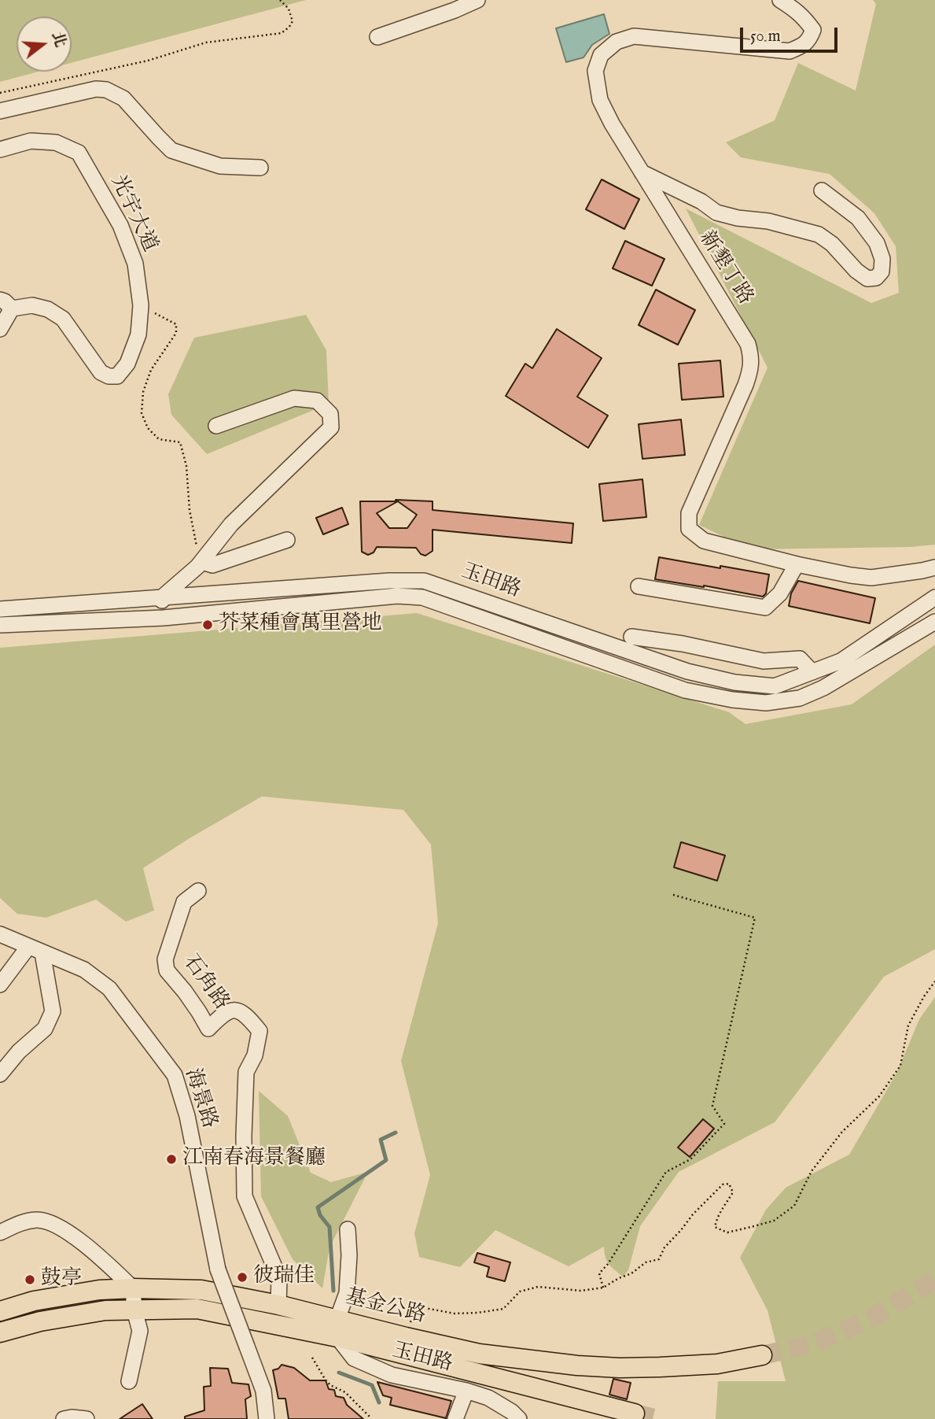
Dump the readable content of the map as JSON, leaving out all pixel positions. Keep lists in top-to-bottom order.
{
  "streets": {
    "main road": ["基金公路"],
    "street": [
      "光宇大道",
      "新墾丁路",
      "玉田路",
      "石角路",
      "海景路"
    ]
  },
  "crossings": [
    ["玉田路", "基金公路"],
    ["石角路", "基金公路"]
  ],
  "places": [
    "芥菜種會萬里營地",
    "江南春海景餐廳",
    "彼瑞佳",
    "鼓亭"
  ],
  "scale_bar": "50 m",
  "north": "right"
}
